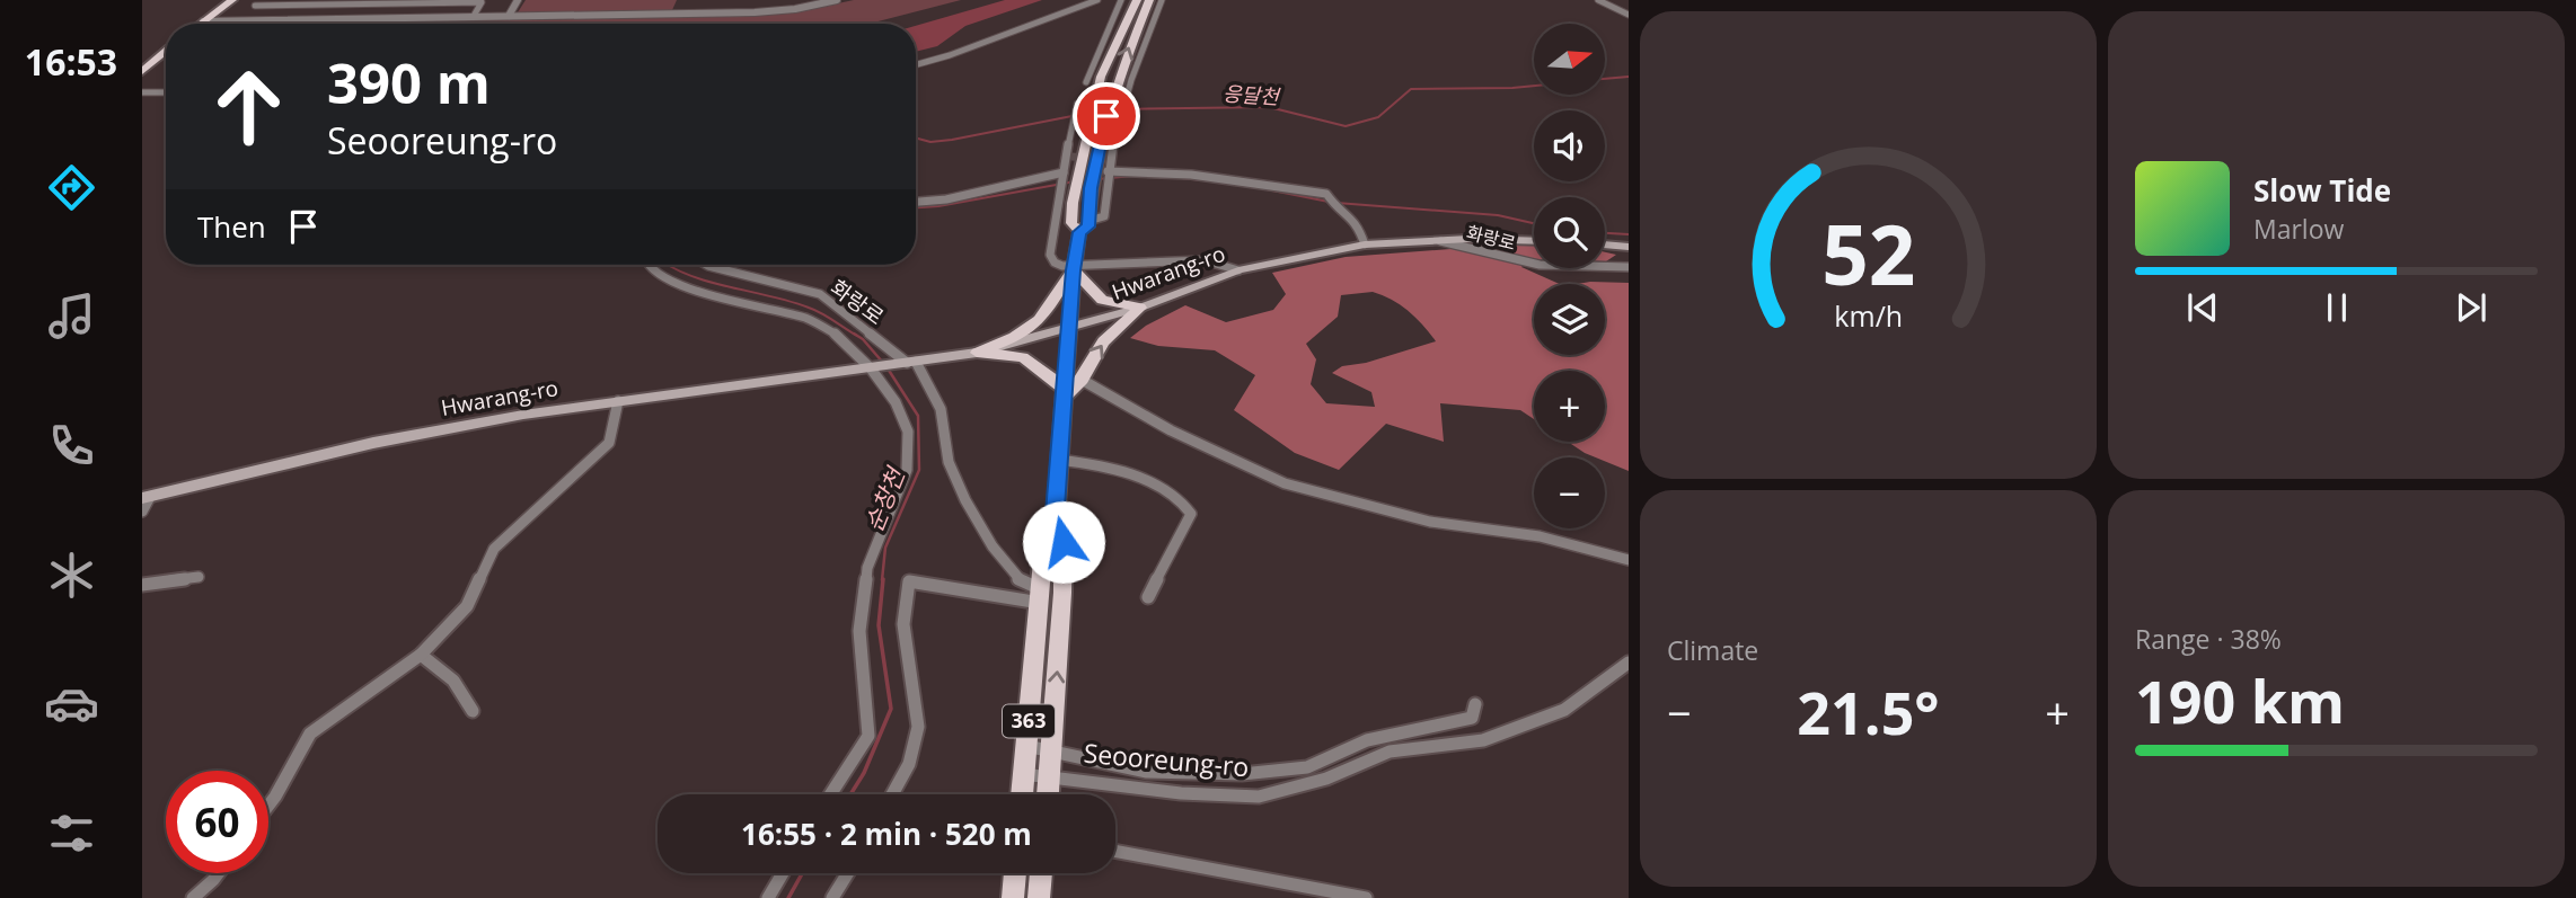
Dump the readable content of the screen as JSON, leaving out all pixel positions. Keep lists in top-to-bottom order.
{
  "streets": {
    "main road": ["Hwarang-ro", "363"],
    "street": ["화랑로", "Seooreung-ro"]
  },
  "crossings": [
    ["화랑로", "Hwarang-ro"],
    ["Hwarang-ro", "363"],
    ["363", "Seooreung-ro"]
  ],
  "water": ["응달천", "순창천"],
  "north": "right",
  "page": {
    "tabs": "16:53",
    "map_buttons": ["+", "−"],
    "turn": ["390 m", "Seooreung-ro"],
    "song": ["Slow Tide", "Marlow"],
    "then": "Then",
    "tile": [
      "Climate",
      ["Range · 38%", "190 km"]
    ],
    "heat": ["−", "21.5°", "+"],
    "limit": "60",
    "trip": "16:55 · 2 min · 520 m",
    "gauge": ["52", "km/h"]
  }
}
